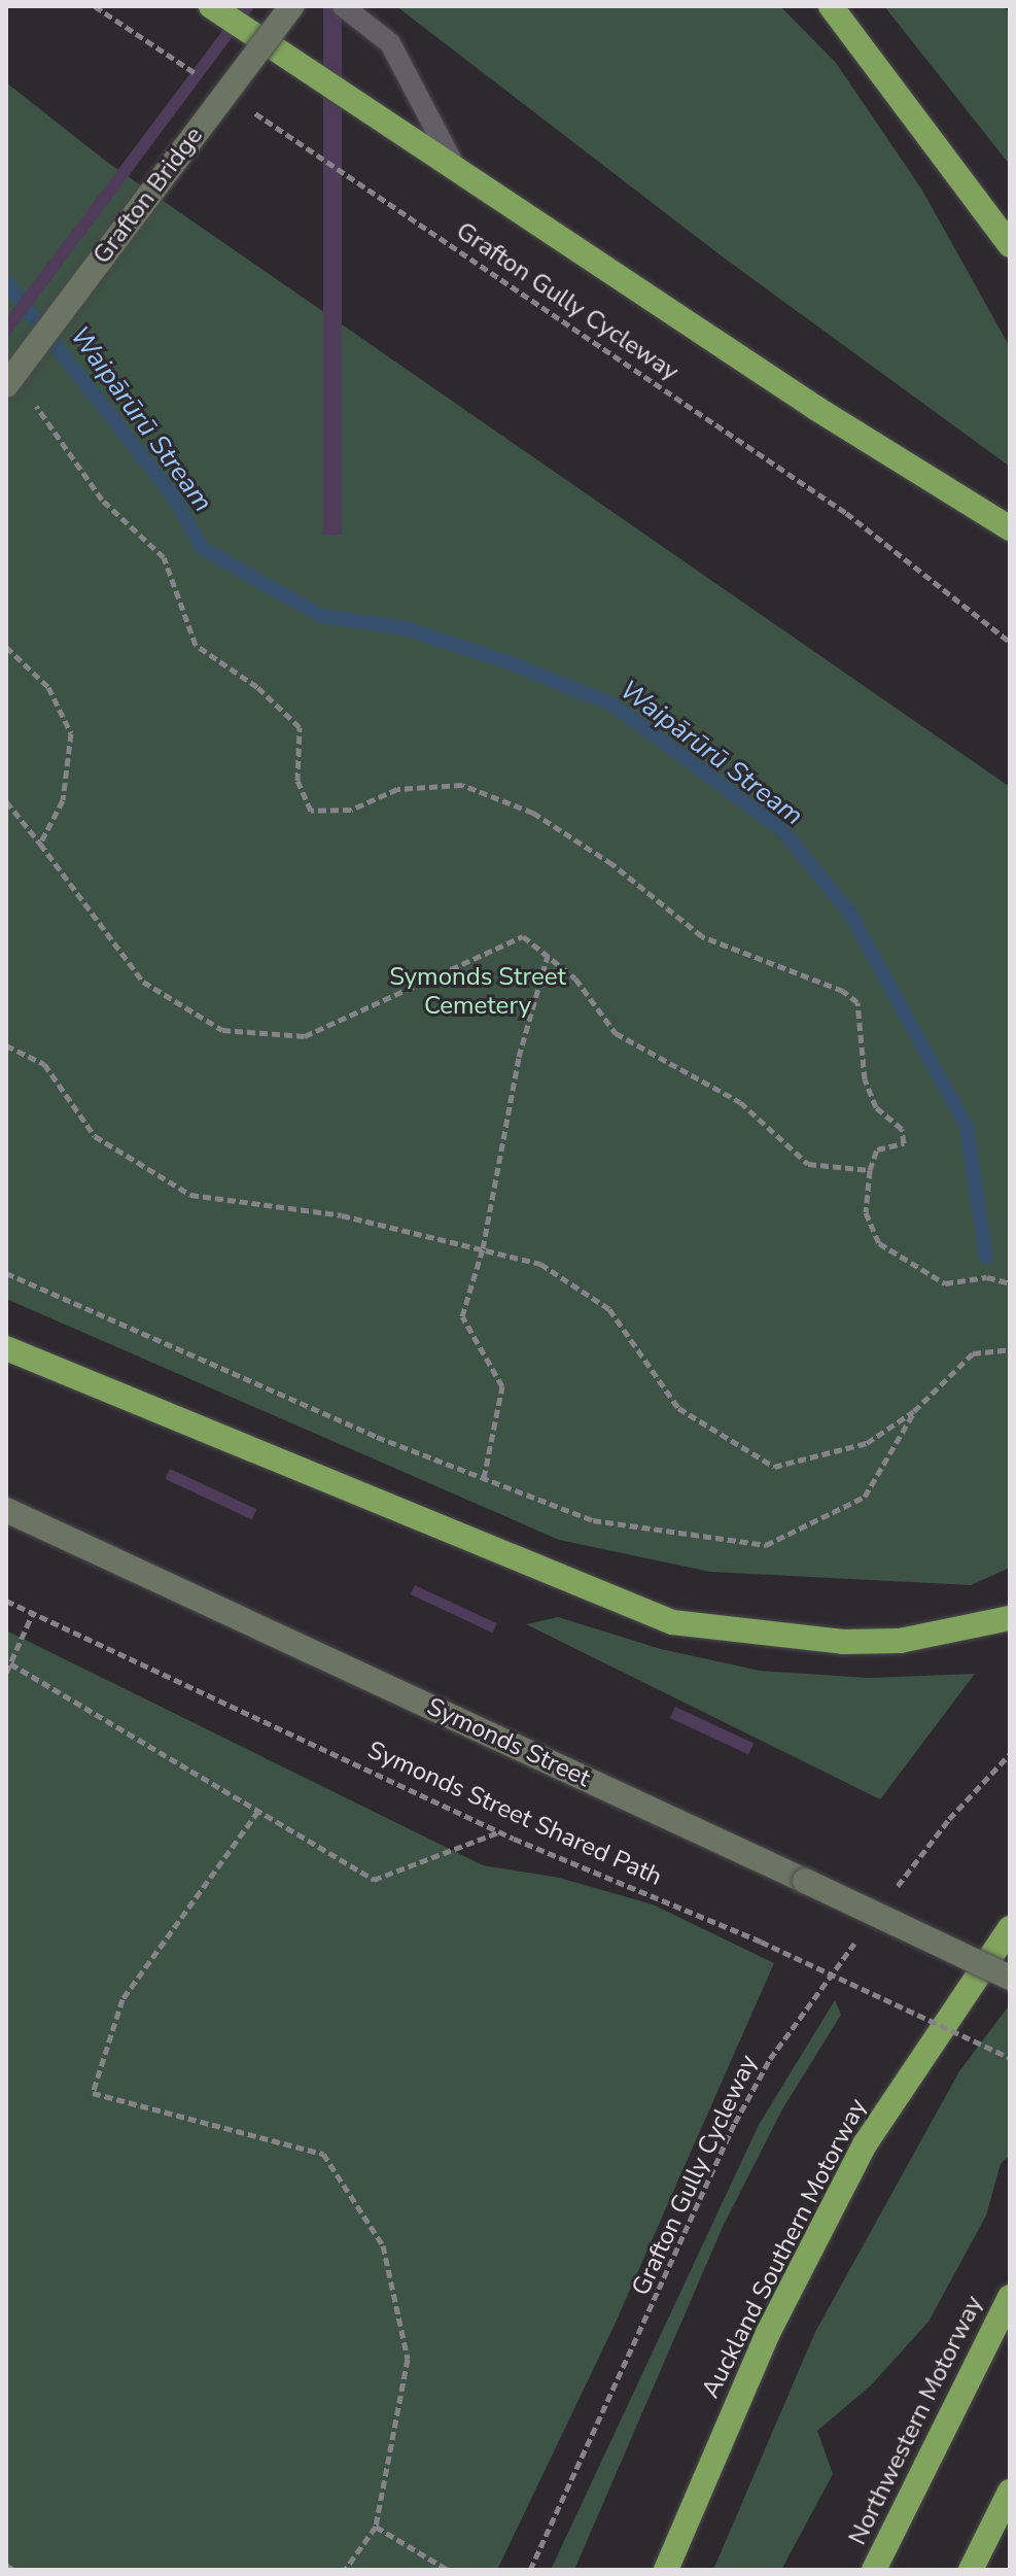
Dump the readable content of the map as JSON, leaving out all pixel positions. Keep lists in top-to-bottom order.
{
  "streets": {
    "highway": ["Auckland Southern Motorway", "Northwestern Motorway"],
    "main road": ["Grafton Bridge", "Symonds Street"],
    "path": ["Grafton Gully Cycleway", "Symonds Street Shared Path"]
  },
  "water": ["Waipārūrū Stream"],
  "parks": ["Symonds Street Cemetery"]
}
